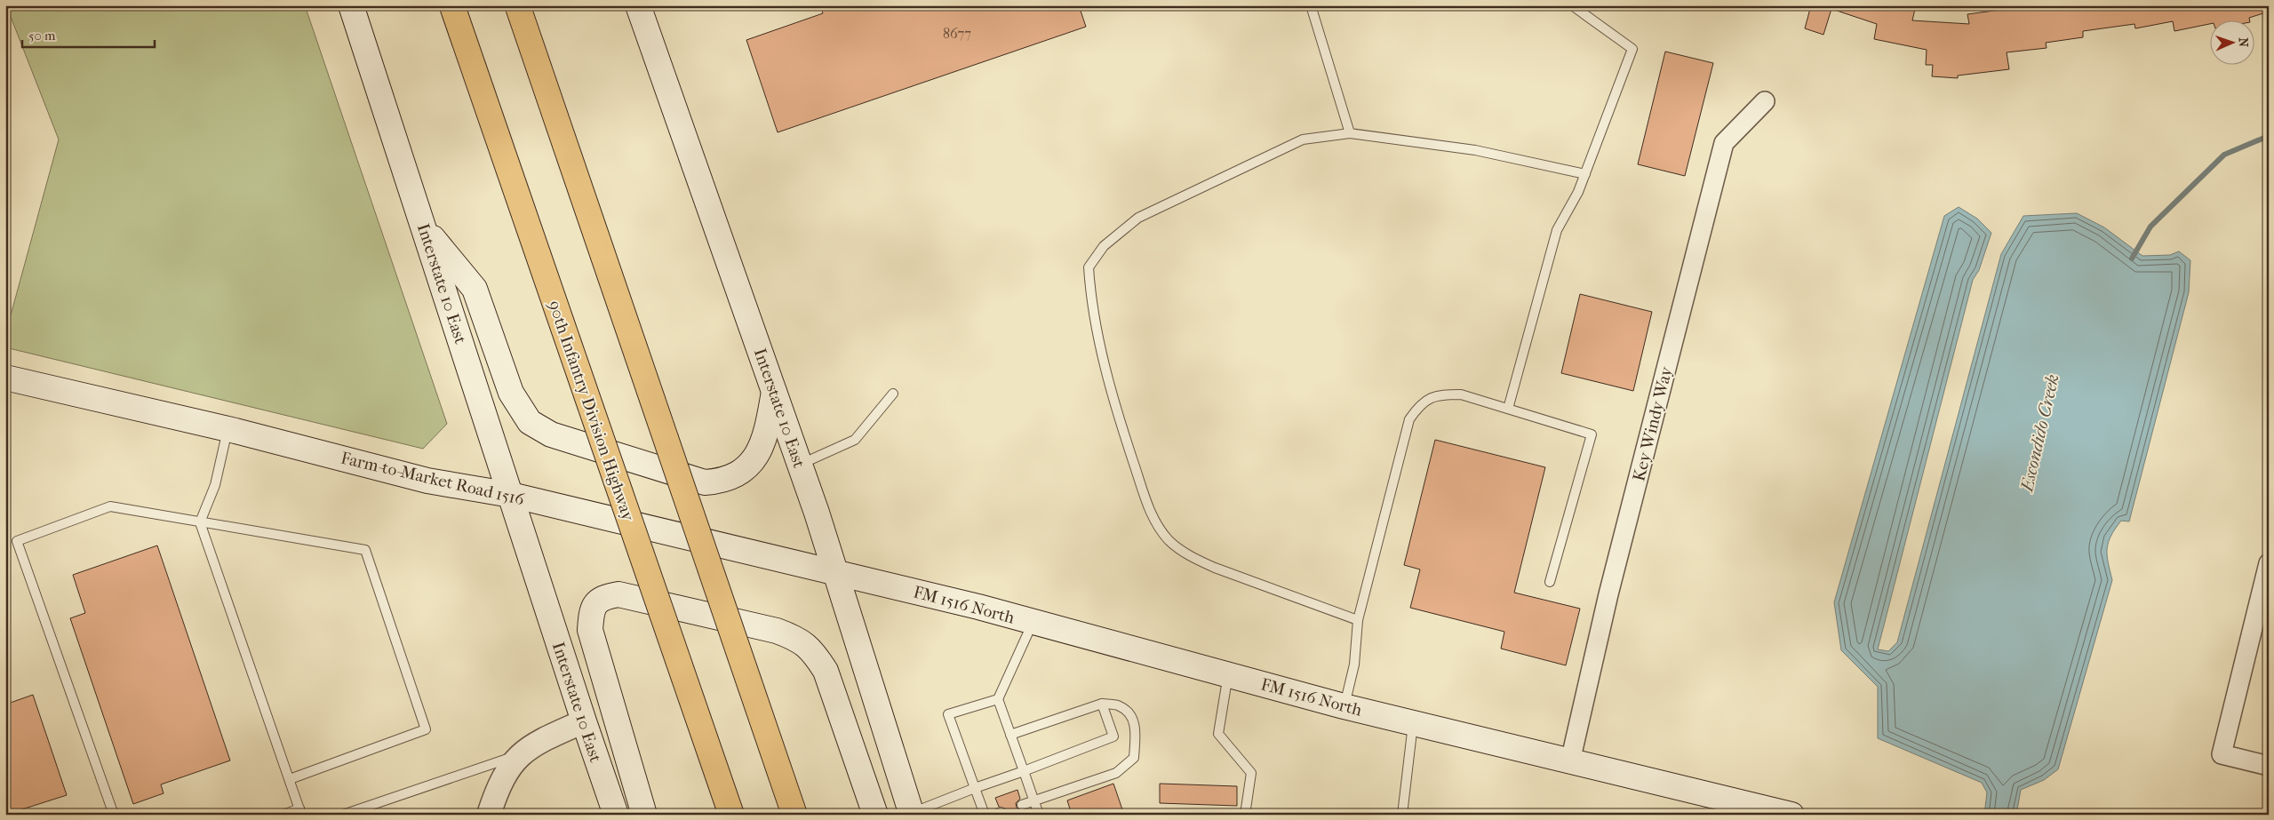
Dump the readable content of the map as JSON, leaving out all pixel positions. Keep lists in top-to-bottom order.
{
  "streets": {
    "highway": ["90th Infantry Division Highway"],
    "main road": ["Interstate 10 East", "Farm-to-Market Road 1516", "FM 1516 North"],
    "street": ["Key Windy Way"]
  },
  "crossings": [
    ["Interstate 10 East", "Farm-to-Market Road 1516"],
    ["Interstate 10 East", "FM 1516 North"],
    ["Key Windy Way", "FM 1516 North"],
    ["Farm-to-Market Road 1516", "FM 1516 North"]
  ],
  "water": ["Escondido Creek"],
  "house_numbers": ["8677"],
  "scale_bar": "50 m",
  "north": "right"
}
